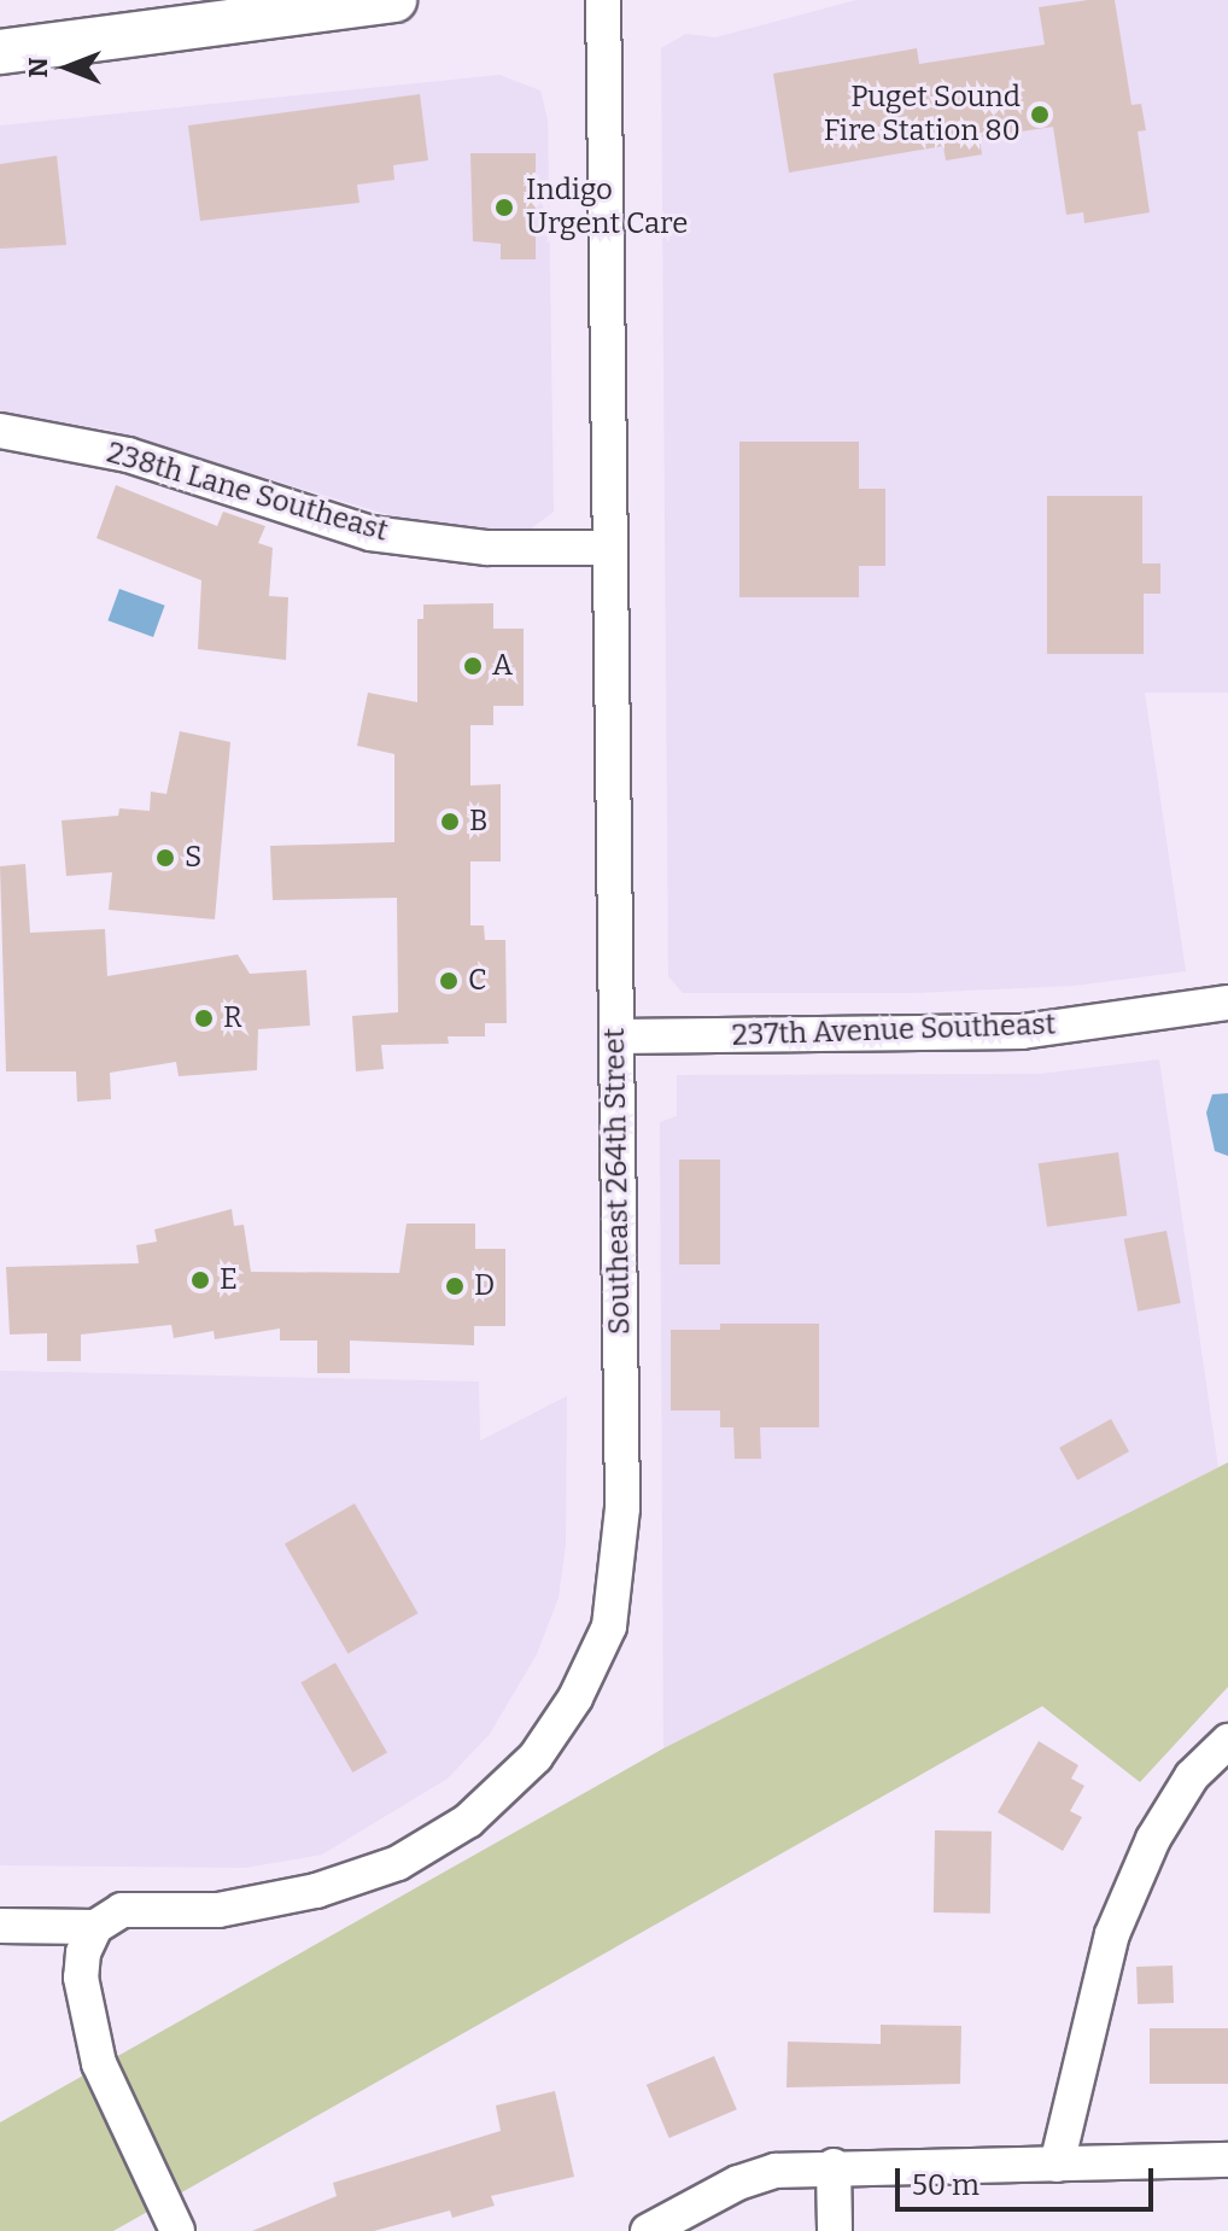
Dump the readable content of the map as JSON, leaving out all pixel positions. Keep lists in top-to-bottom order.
{
  "streets": {
    "street": ["238th Lane Southeast", "237th Avenue Southeast", "Southeast 264th Street"]
  },
  "crossings": [
    ["238th Lane Southeast", "Southeast 264th Street"],
    ["237th Avenue Southeast", "Southeast 264th Street"]
  ],
  "places": [
    "Puget Sound Fire Station 80",
    "Indigo Urgent Care",
    "A",
    "B",
    "S",
    "C",
    "R",
    "E",
    "D"
  ],
  "scale_bar": "50 m",
  "north": "left"
}
